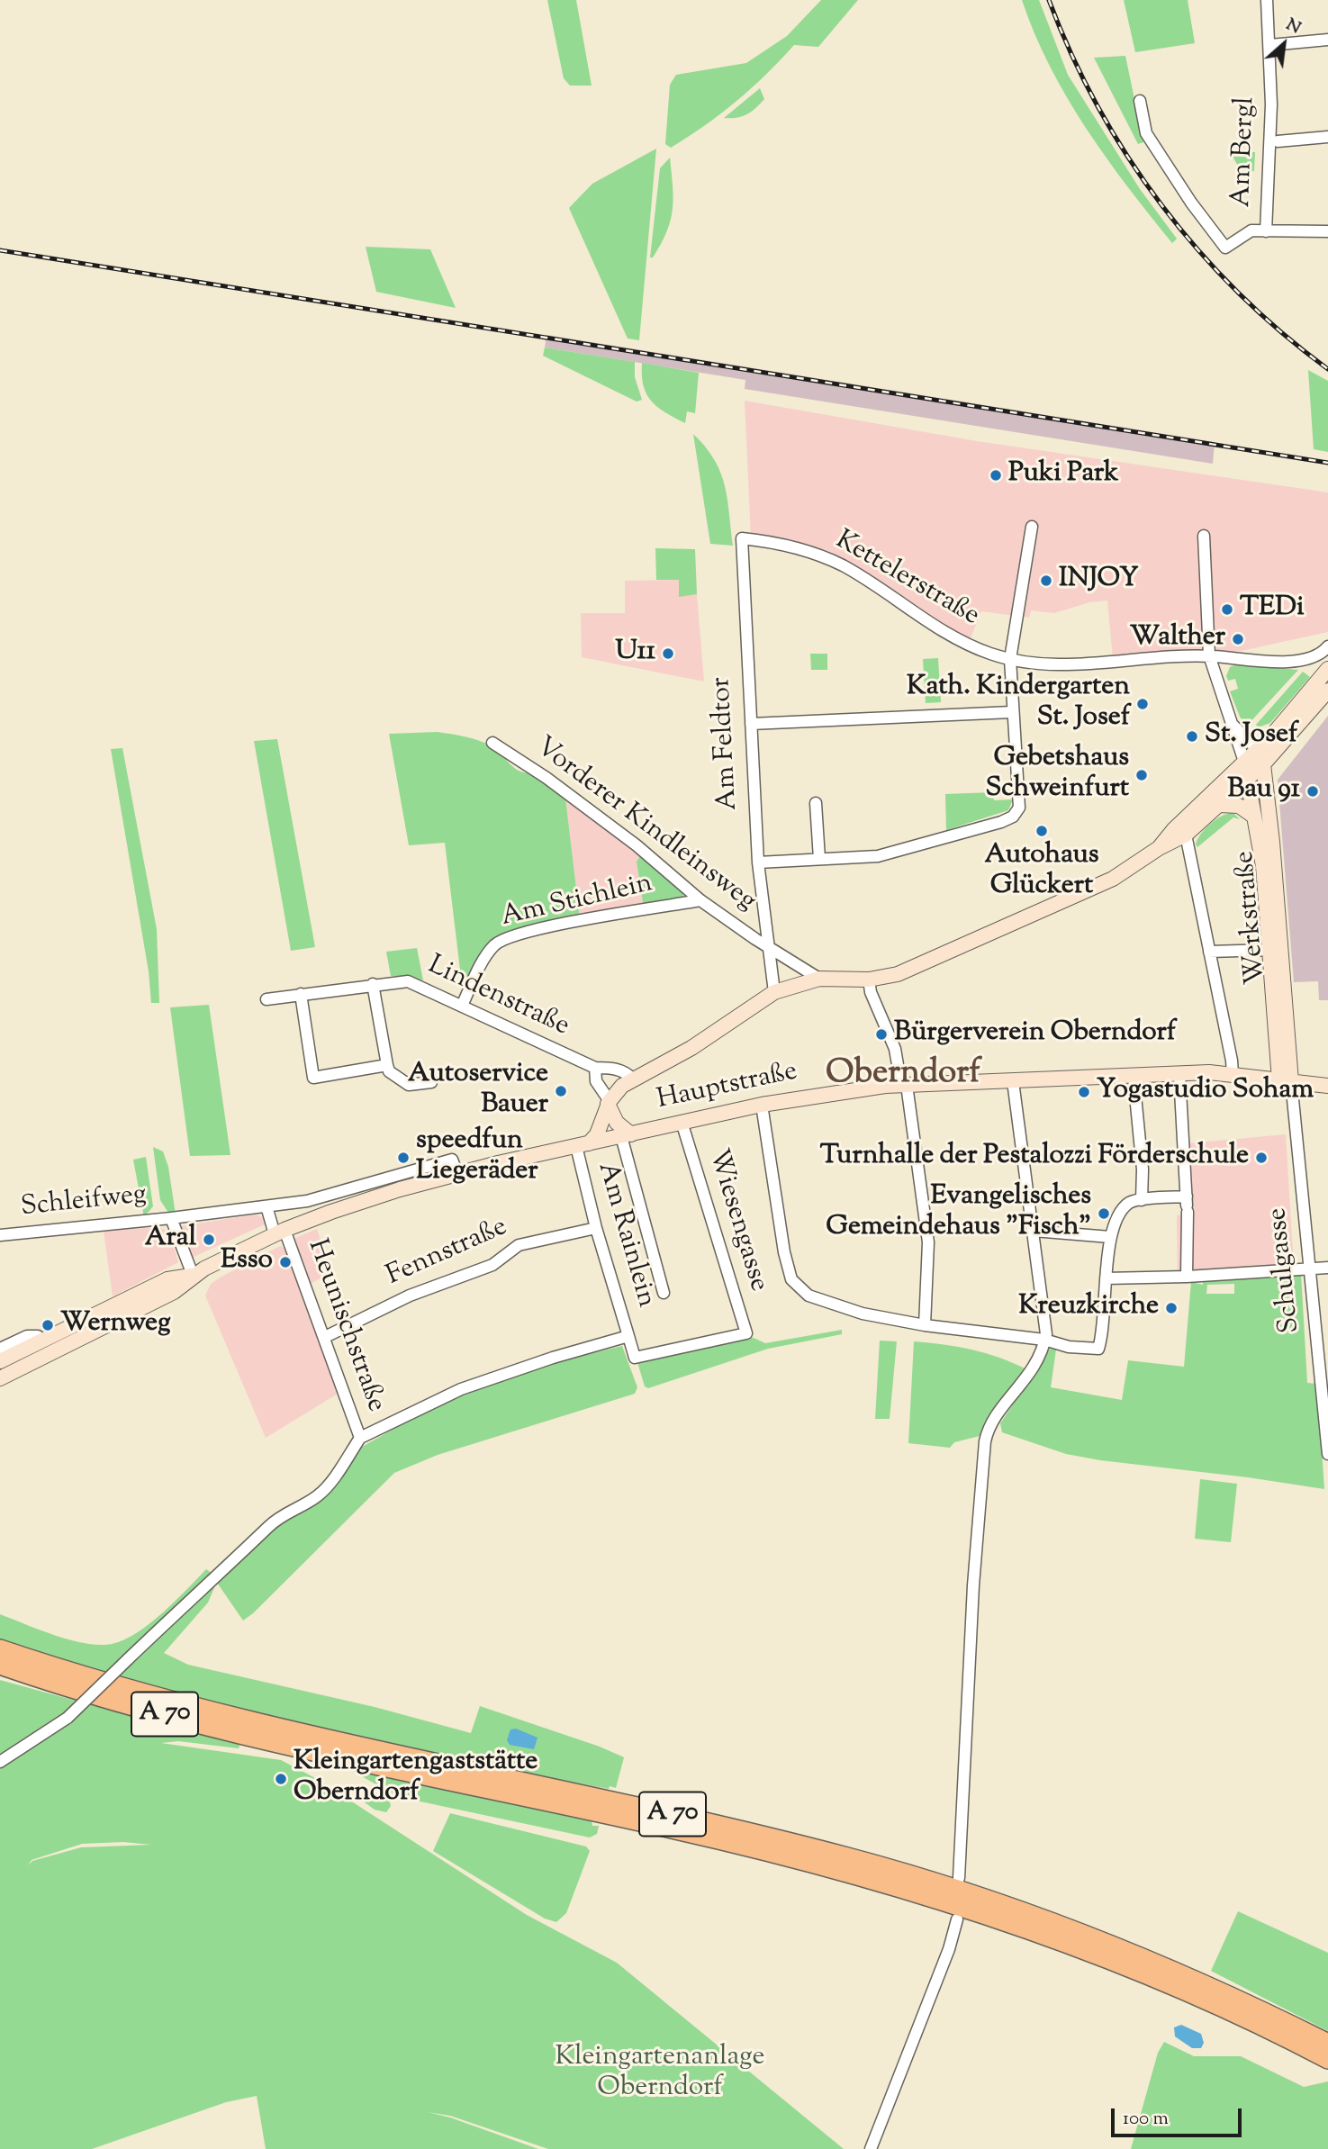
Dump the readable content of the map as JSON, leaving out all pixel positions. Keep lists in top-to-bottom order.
{
  "streets": {
    "highway": ["A 70"],
    "main road": ["Werkstraße", "Hauptstraße"],
    "street": [
      "Am Bergl",
      "Kettelerstraße",
      "Am Feldtor",
      "Vorderer Kindleinsweg",
      "Am Stichlein",
      "Lindenstraße",
      "Schleifweg",
      "Wiesengasse",
      "Am Rainlein",
      "Fennstraße",
      "Schulgasse",
      "Heunischstraße"
    ]
  },
  "crossings": [
    ["Kettelerstraße", "Am Feldtor"],
    ["Am Feldtor", "Vorderer Kindleinsweg"],
    ["Vorderer Kindleinsweg", "Am Stichlein"],
    ["Am Stichlein", "Lindenstraße"],
    ["Werkstraße", "Hauptstraße"],
    ["Werkstraße", "Schulgasse"],
    ["Hauptstraße", "Schleifweg"],
    ["Hauptstraße", "Wiesengasse"],
    ["Hauptstraße", "Am Rainlein"],
    ["Hauptstraße", "Schulgasse"],
    ["Hauptstraße", "Heunischstraße"],
    ["Wiesengasse", "Am Rainlein"],
    ["Am Rainlein", "Fennstraße"],
    ["Fennstraße", "Heunischstraße"]
  ],
  "districts": ["Oberndorf"],
  "parks": ["Kleingartenanlage Oberndorf"],
  "places": [
    "Puki Park",
    "INJOY",
    "TEDi",
    "Walther",
    "U11",
    "Kath. Kindergarten St. Josef",
    "St. Josef",
    "Gebetshaus Schweinfurt",
    "Bau 91",
    "Autohaus Glückert",
    "Bürgerverein Oberndorf",
    "Autoservice Bauer",
    "Yogastudio Soham",
    "speedfun Liegeräder",
    "Turnhalle der Pestalozzi Förderschule",
    "Evangelisches Gemeindehaus \"Fisch\"",
    "Aral",
    "Esso",
    "Kreuzkirche",
    "Wernweg",
    "Kleingartengaststätte Oberndorf"
  ],
  "scale_bar": "100 m",
  "north": "top right"
}
